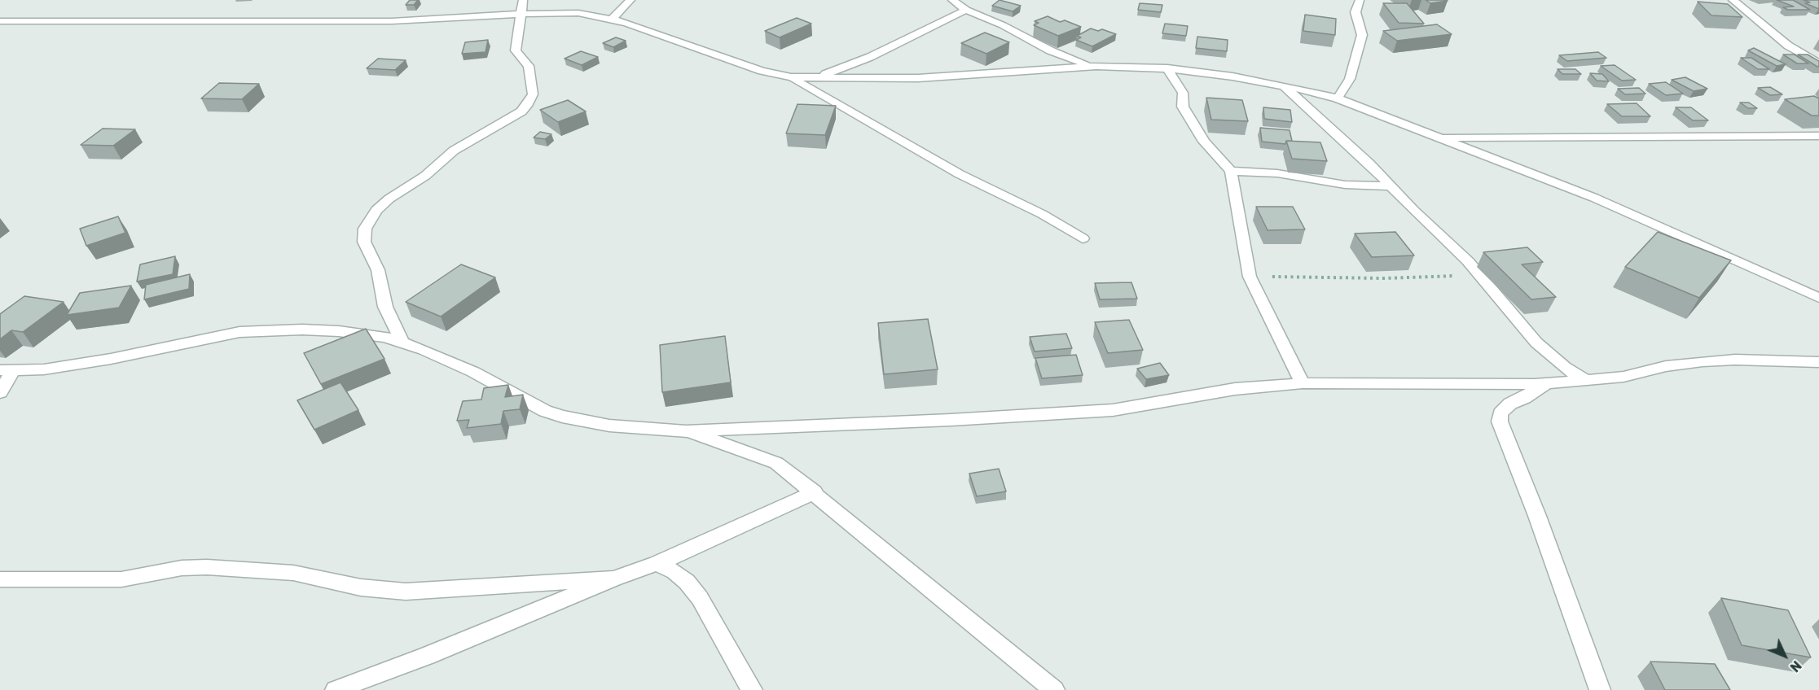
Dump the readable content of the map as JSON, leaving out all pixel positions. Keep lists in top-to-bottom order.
{
  "north": "bottom right"
}
